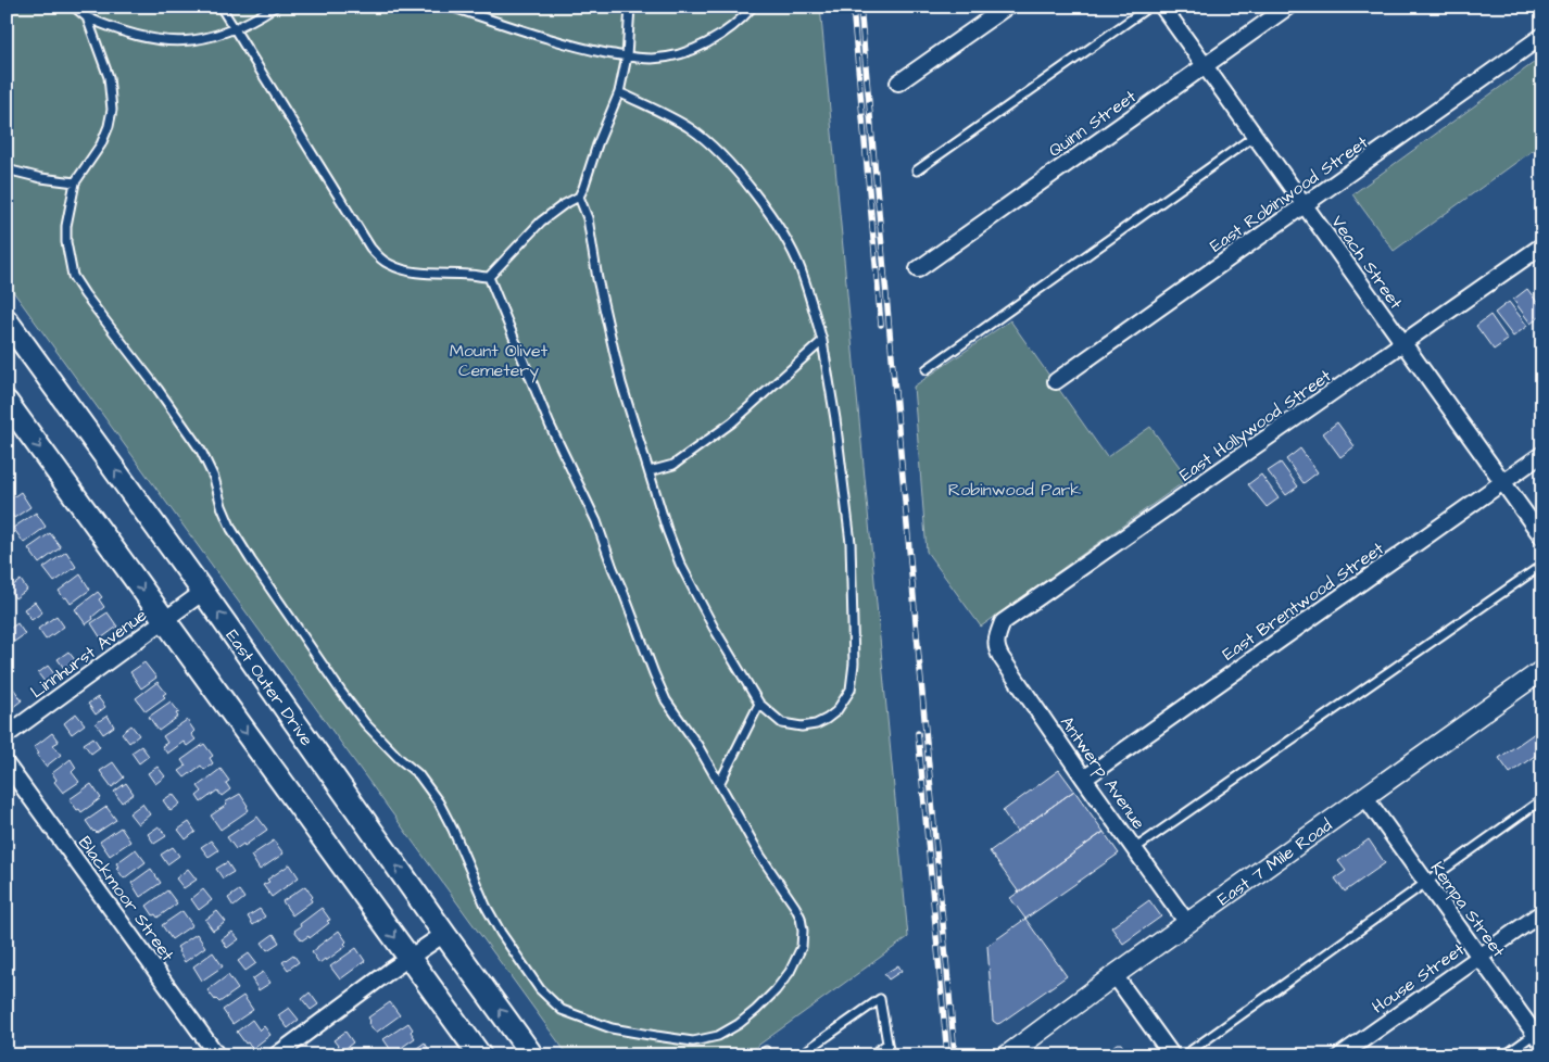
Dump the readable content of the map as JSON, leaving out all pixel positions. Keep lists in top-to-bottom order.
{
  "streets": {
    "main road": ["East Outer Drive"],
    "street": [
      "Quinn Street",
      "East Robinwood Street",
      "Veach Street",
      "East Hollywood Street",
      "East Brentwood Street",
      "Linnhurst Avenue",
      "Antwerp Avenue",
      "East 7 Mile Road",
      "Blackmoor Street",
      "Kempa Street",
      "House Street"
    ]
  },
  "crossings": [
    ["Quinn Street", "Veach Street"],
    ["East Robinwood Street", "Veach Street"],
    ["Veach Street", "East Hollywood Street"],
    ["Veach Street", "East Brentwood Street"],
    ["East Hollywood Street", "Antwerp Avenue"],
    ["East Brentwood Street", "Antwerp Avenue"],
    ["Linnhurst Avenue", "East Outer Drive"],
    ["Antwerp Avenue", "East 7 Mile Road"],
    ["East 7 Mile Road", "Kempa Street"],
    ["Kempa Street", "House Street"]
  ],
  "parks": ["Mount Olivet Cemetery", "Robinwood Park"]
}
